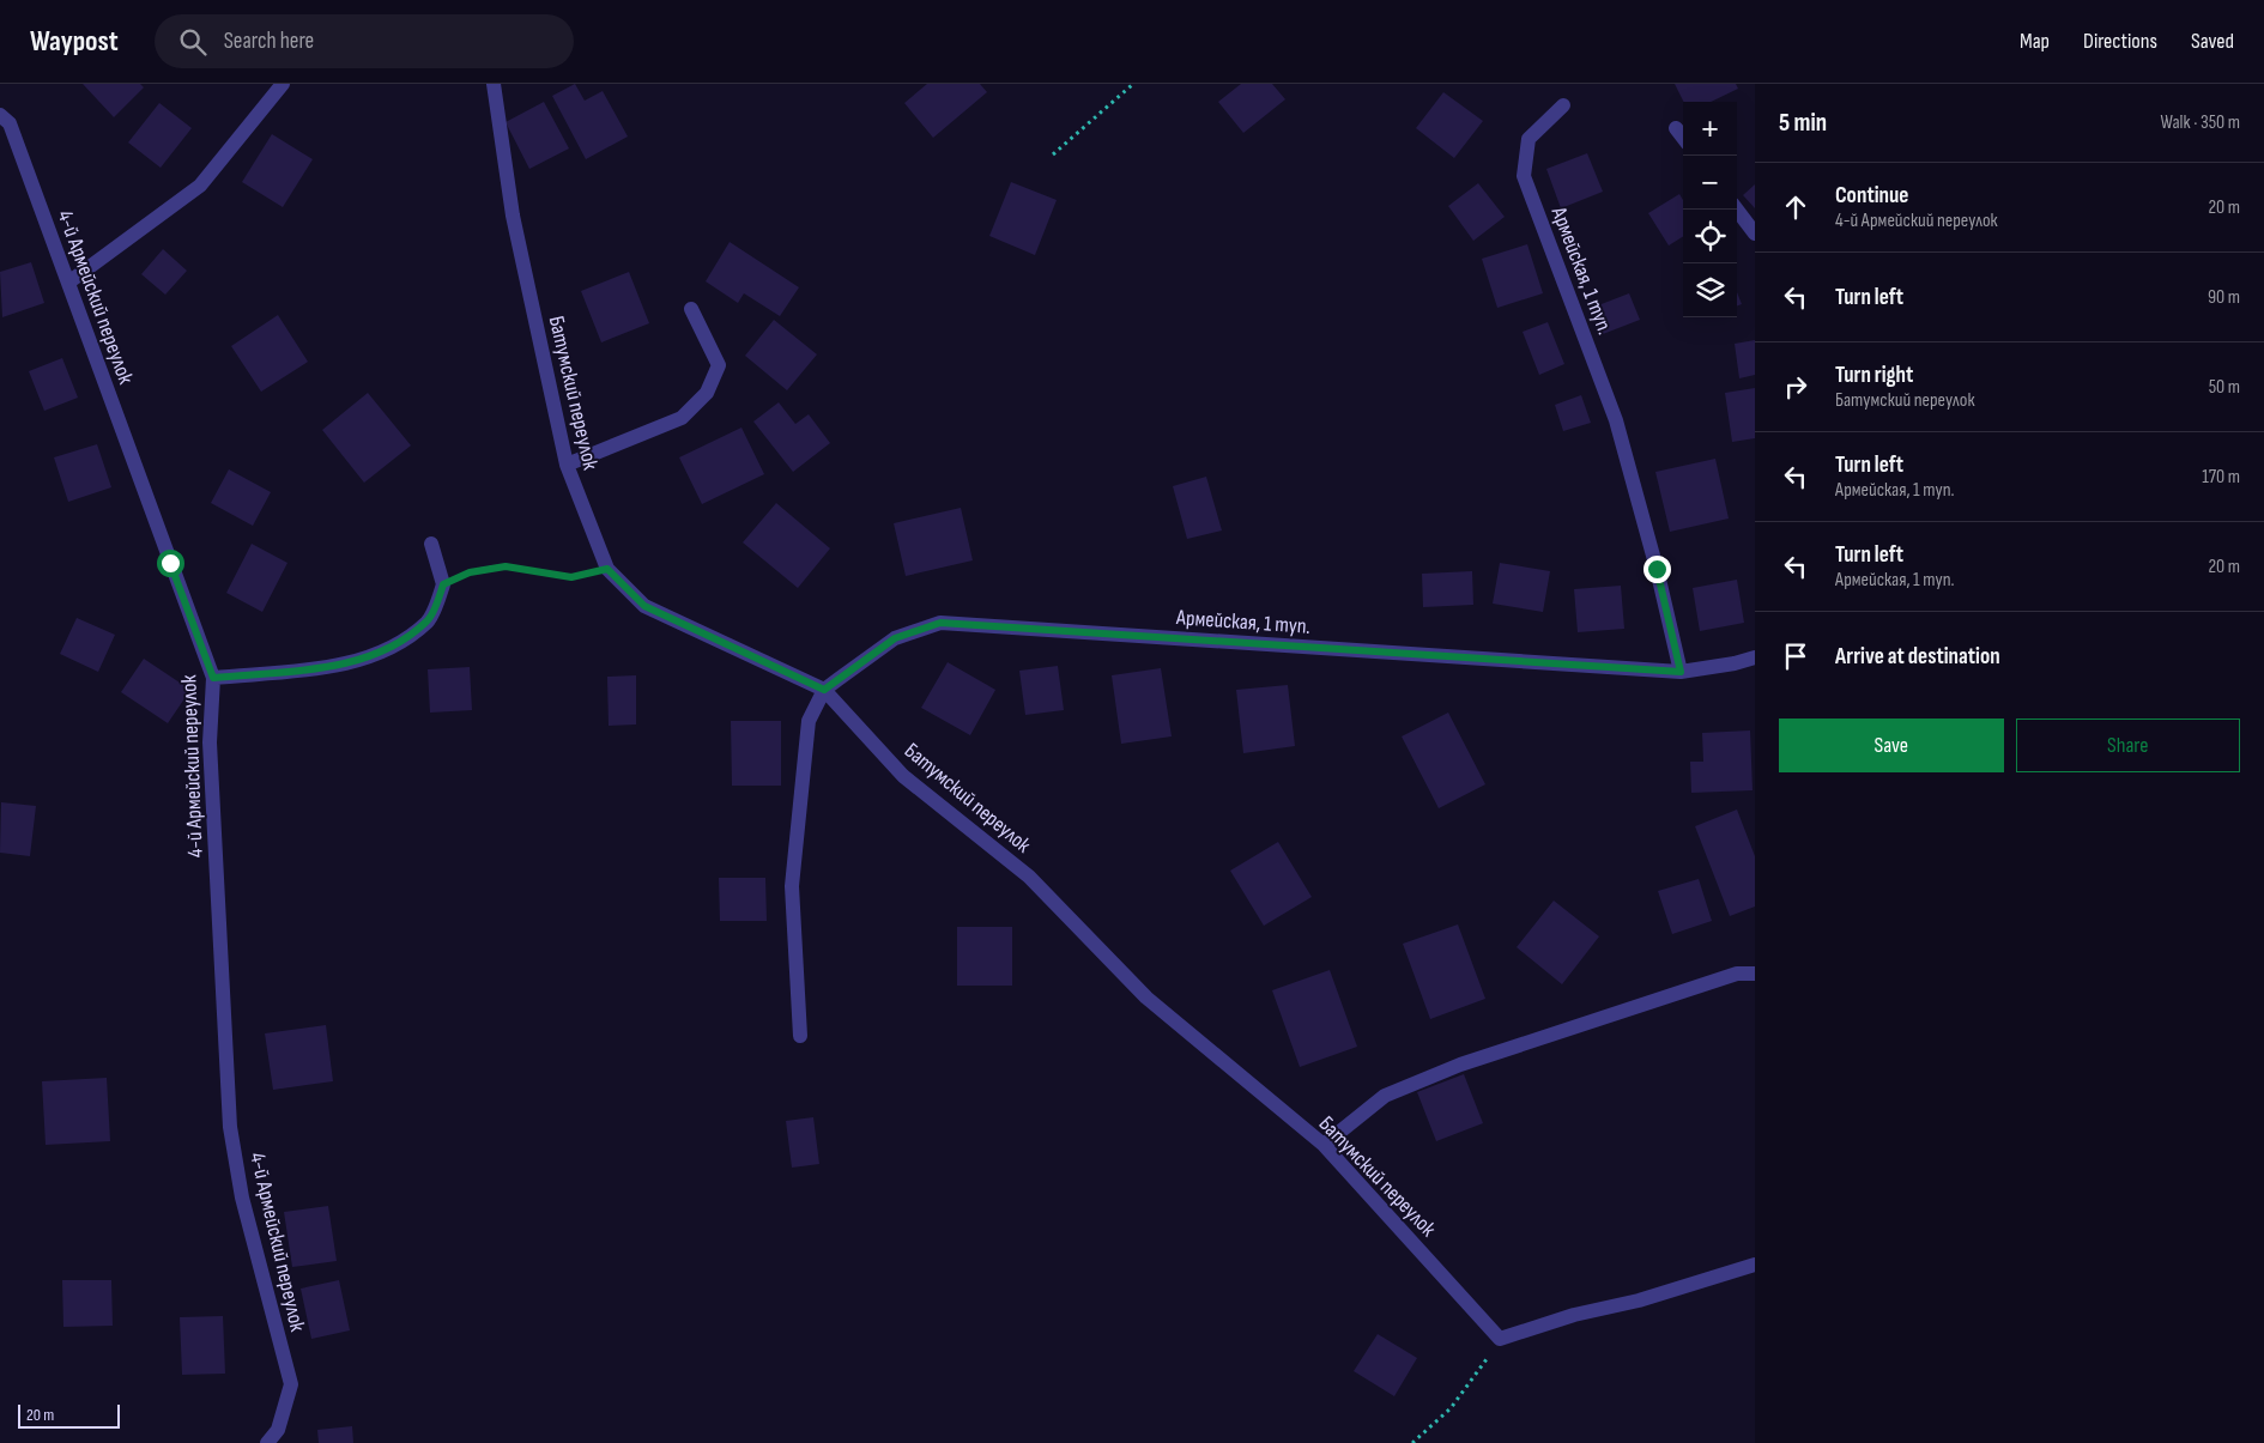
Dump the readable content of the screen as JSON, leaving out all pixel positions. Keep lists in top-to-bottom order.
{
  "streets": {
    "street": ["Армейская, 1 туп.", "4-й Армейский переулок", "Батумский переулок"]
  },
  "crossings": [
    ["Армейская, 1 туп.", "Батумский переулок"]
  ],
  "scale_bar": "20 m",
  "page": {
    "header": "Waypost",
    "search": "Search here",
    "nav": ["Map", "Directions", "Saved"],
    "heading": ["5 min", "Walk · 350 m"],
    "map_buttons": ["+", "−"],
    "list": [
      ["Continue", "4-й Армейский переулок", "20 m"],
      ["Turn left", "90 m"],
      ["Turn right", "Батумский переулок", "50 m"],
      ["Turn left", "Армейская, 1 туп.", "170 m"],
      ["Turn left", "Армейская, 1 туп.", "20 m"],
      "Arrive at destination"
    ],
    "buttons": ["Save", "Share"],
    "scale": "20 m"
  }
}
